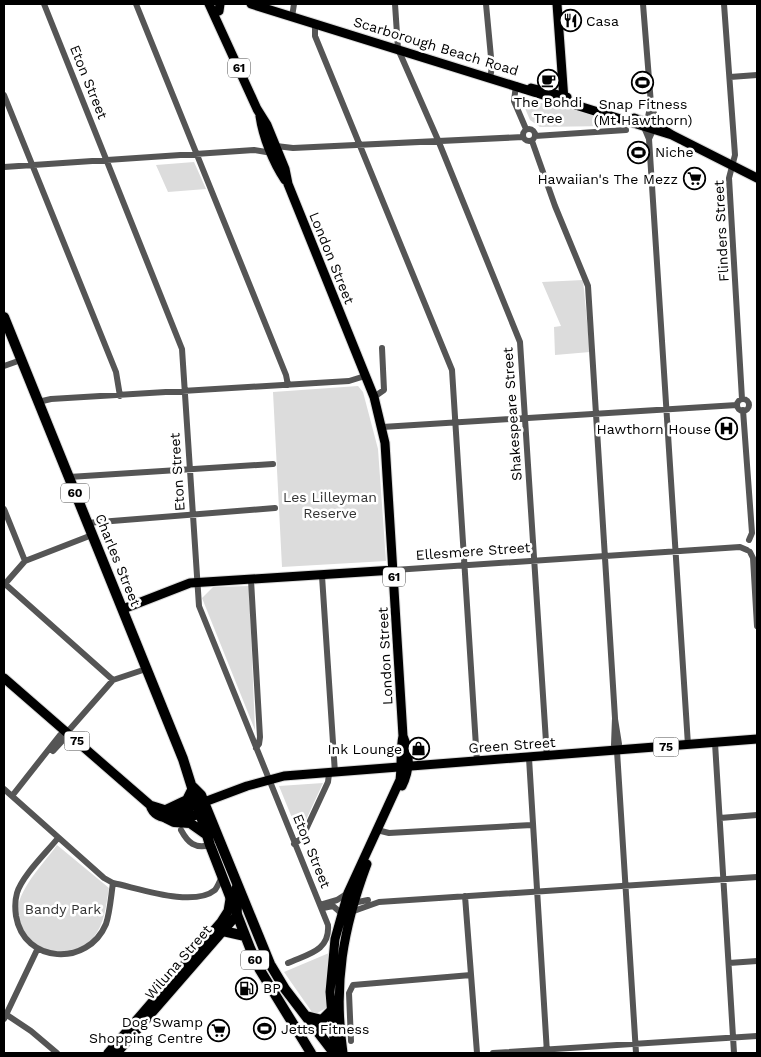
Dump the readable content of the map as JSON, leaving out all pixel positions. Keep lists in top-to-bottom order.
{
  "streets": {
    "highway": ["60", "Charles Street"],
    "main road": [
      "Scarborough Beach Road",
      "61",
      "London Street",
      "Ellesmere Street",
      "75",
      "Green Street",
      "Wiluna Street"
    ],
    "street": ["Eton Street", "Flinders Street", "Shakespeare Street"]
  },
  "crossings": [
    ["Scarborough Beach Road", "Flinders Street"],
    ["Scarborough Beach Road", "Shakespeare Street"],
    ["Eton Street", "Ellesmere Street"],
    ["Eton Street", "Green Street"],
    ["London Street", "60"],
    ["London Street", "Ellesmere Street"],
    ["London Street", "Green Street"],
    ["Shakespeare Street", "Ellesmere Street"],
    ["Shakespeare Street", "Green Street"],
    ["60", "Charles Street"],
    ["Ellesmere Street", "Charles Street"],
    ["Charles Street", "75"],
    ["Charles Street", "Green Street"],
    ["Charles Street", "Wiluna Street"],
    ["75", "Green Street"]
  ],
  "parks": ["Les Lilleyman Reserve", "Bandy Park"],
  "places": {
    "restaurant": ["Casa"],
    "cafe": ["The Bohdi Tree"],
    "sports": ["Snap Fitness (Mt Hawthorn)", "Niche", "Jetts Fitness"],
    "supermarket": ["Hawaiian's The Mezz", "Dog Swamp Shopping Centre"],
    "hospital": ["Hawthorn House"],
    "shop": ["Ink Lounge"],
    "fuel station": ["BP"]
  }
}
